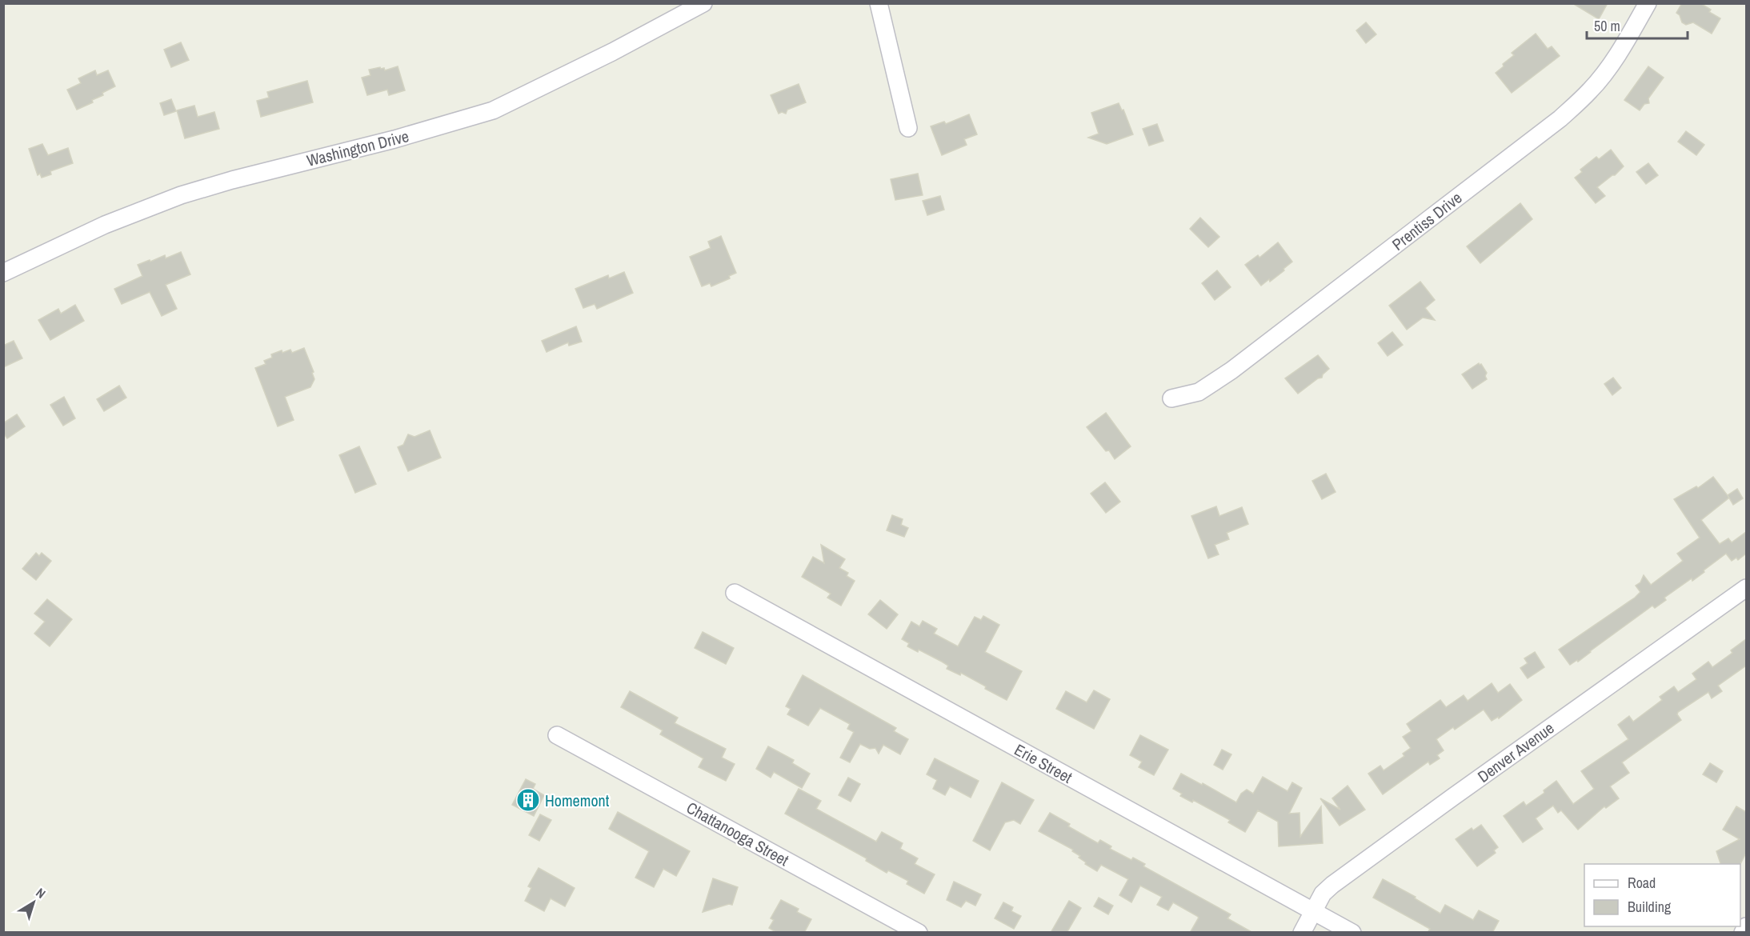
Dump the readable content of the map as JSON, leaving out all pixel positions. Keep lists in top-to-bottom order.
{
  "streets": {
    "street": [
      "Washington Drive",
      "Prentiss Drive",
      "Denver Avenue",
      "Erie Street",
      "Chattanooga Street"
    ]
  },
  "crossings": [
    ["Denver Avenue", "Erie Street"]
  ],
  "places": {
    "building": ["Homemont"]
  },
  "legend": ["Road", "Building"],
  "scale_bar": "50 m",
  "north": "top right"
}
